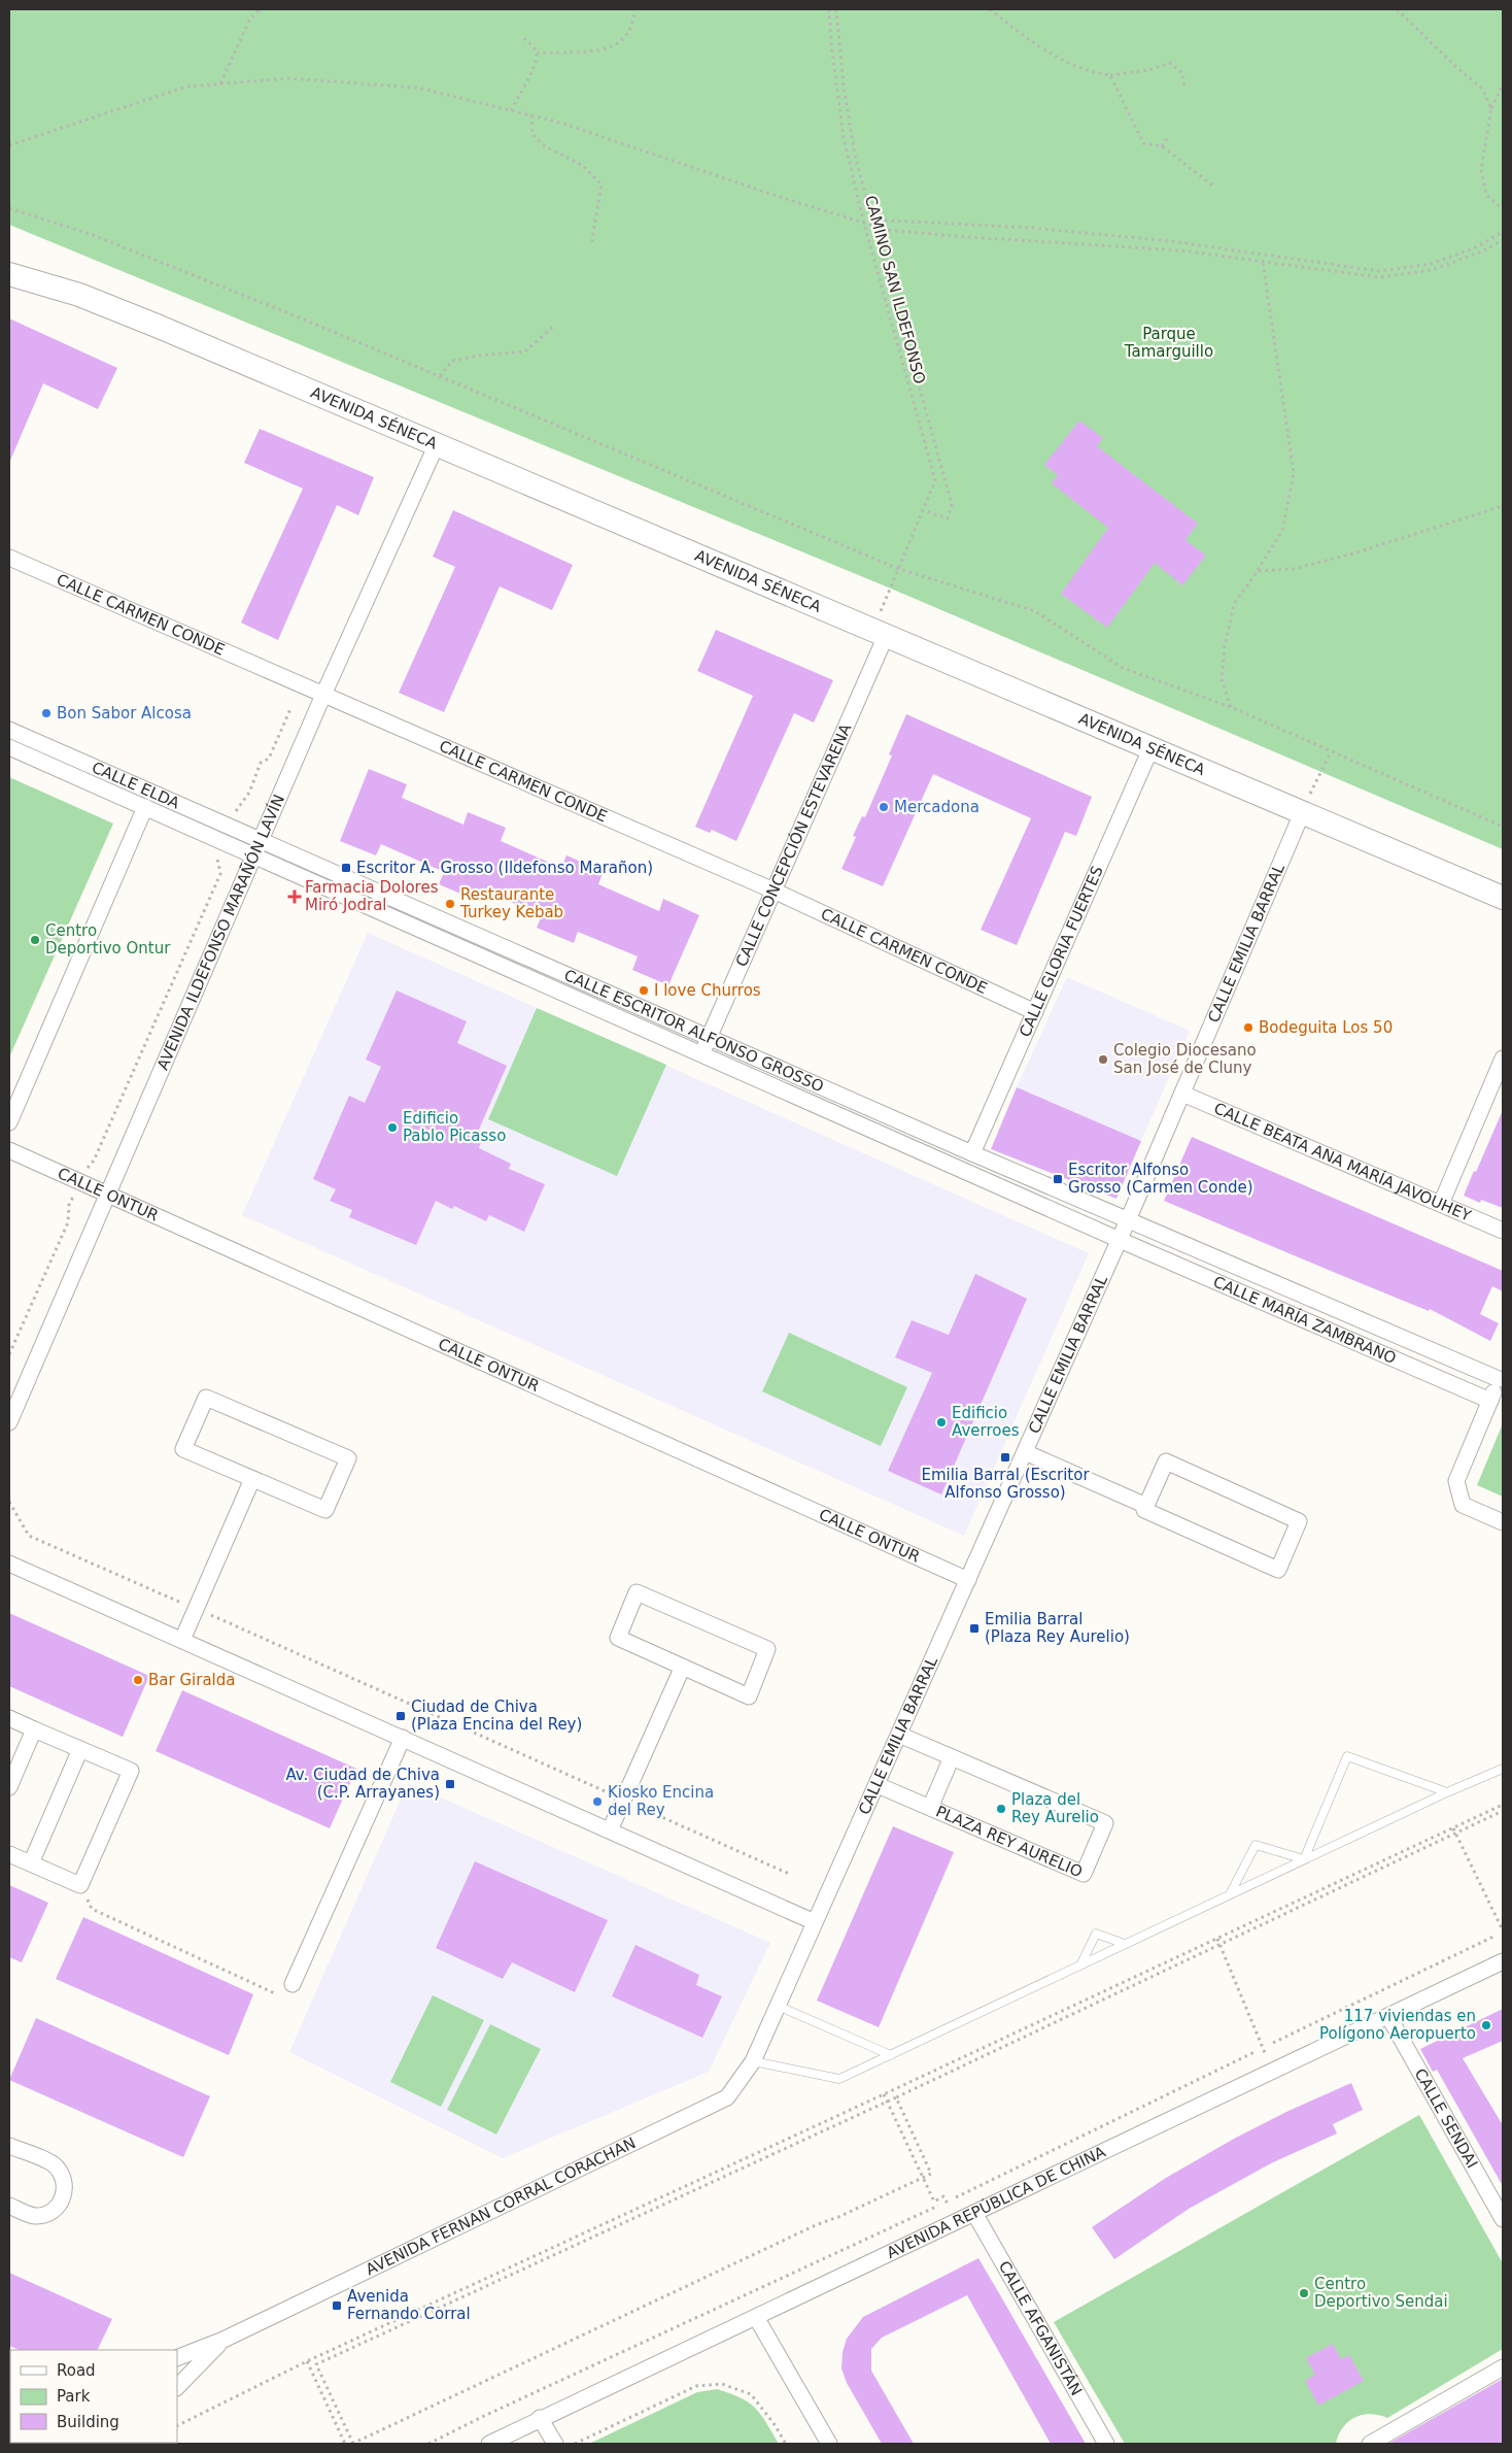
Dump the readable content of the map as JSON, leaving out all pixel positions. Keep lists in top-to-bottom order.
{
  "streets": {
    "street": [
      "AVENIDA SÉNECA",
      "CALLE CARMEN CONDE",
      "CALLE ELDA",
      "CALLE CONCEPCIÓN ESTEVARENA",
      "AVENIDA ILDEFONSO MARAÑÓN LAVÍN",
      "CALLE EMILIA BARRAL",
      "CALLE GLORIA FUERTES",
      "CALLE ESCRITOR ALFONSO GROSSO",
      "CALLE BEATA ANA MARÍA JAVOUHEY",
      "CALLE ONTUR",
      "CALLE MARÍA ZAMBRANO",
      "PLAZA REY AURELIO",
      "CALLE SENDAI",
      "AVENIDA REPÚBLICA DE CHINA",
      "AVENIDA FERNAN CORRAL CORACHAN",
      "CALLE AFGANISTÁN"
    ],
    "path": ["CAMINO SAN ILDEFONSO"]
  },
  "crossings": [
    ["CAMINO SAN ILDEFONSO", "AVENIDA SÉNECA"],
    ["CAMINO SAN ILDEFONSO", "CALLE CONCEPCIÓN ESTEVARENA"],
    ["AVENIDA SÉNECA", "CALLE CONCEPCIÓN ESTEVARENA"],
    ["AVENIDA SÉNECA", "AVENIDA ILDEFONSO MARAÑÓN LAVÍN"],
    ["AVENIDA SÉNECA", "CALLE EMILIA BARRAL"],
    ["AVENIDA SÉNECA", "CALLE GLORIA FUERTES"],
    ["CALLE CARMEN CONDE", "CALLE CONCEPCIÓN ESTEVARENA"],
    ["CALLE CARMEN CONDE", "AVENIDA ILDEFONSO MARAÑÓN LAVÍN"],
    ["CALLE CARMEN CONDE", "CALLE GLORIA FUERTES"],
    ["CALLE ELDA", "AVENIDA ILDEFONSO MARAÑÓN LAVÍN"],
    ["CALLE ELDA", "CALLE ESCRITOR ALFONSO GROSSO"],
    ["CALLE CONCEPCIÓN ESTEVARENA", "CALLE ESCRITOR ALFONSO GROSSO"],
    ["AVENIDA ILDEFONSO MARAÑÓN LAVÍN", "CALLE ESCRITOR ALFONSO GROSSO"],
    ["AVENIDA ILDEFONSO MARAÑÓN LAVÍN", "CALLE ONTUR"],
    ["CALLE EMILIA BARRAL", "CALLE ESCRITOR ALFONSO GROSSO"],
    ["CALLE EMILIA BARRAL", "CALLE BEATA ANA MARÍA JAVOUHEY"],
    ["CALLE EMILIA BARRAL", "CALLE ONTUR"],
    ["CALLE EMILIA BARRAL", "CALLE MARÍA ZAMBRANO"],
    ["CALLE EMILIA BARRAL", "PLAZA REY AURELIO"],
    ["CALLE EMILIA BARRAL", "AVENIDA FERNAN CORRAL CORACHAN"],
    ["CALLE GLORIA FUERTES", "CALLE ESCRITOR ALFONSO GROSSO"],
    ["CALLE ESCRITOR ALFONSO GROSSO", "CALLE MARÍA ZAMBRANO"],
    ["CALLE SENDAI", "AVENIDA REPÚBLICA DE CHINA"],
    ["AVENIDA REPÚBLICA DE CHINA", "CALLE AFGANISTÁN"]
  ],
  "parks": ["Parque Tamarguillo"],
  "places": {
    "other": [
      "Bon Sabor Alcosa",
      "Mercadona",
      "Restaurante Turkey Kebab",
      "Centro Deportivo Ontur",
      "I love Churros",
      "Bodeguita Los 50",
      "Colegio Diocesano San José de Cluny",
      "Edificio Pablo Picasso",
      "Edificio Averroes",
      "Bar Giralda",
      "Kiosko Encina del Rey",
      "Plaza del Rey Aurelio",
      "117 viviendas en Polígono Aeropuerto",
      "Centro Deportivo Sendai"
    ],
    "transit": [
      "Escritor A. Grosso (Ildefonso Marañon)",
      "Escritor Alfonso Grosso (Carmen Conde)",
      "Emilia Barral (Escritor Alfonso Grosso)",
      "Emilia Barral (Plaza Rey Aurelio)",
      "Ciudad de Chiva (Plaza Encina del Rey)",
      "Av. Ciudad de Chiva (C.P. Arrayanes)",
      "Avenida Fernando Corral"
    ],
    "health": ["Farmacia Dolores Miró Jodral"]
  },
  "legend": ["Road", "Park", "Building"]
}
